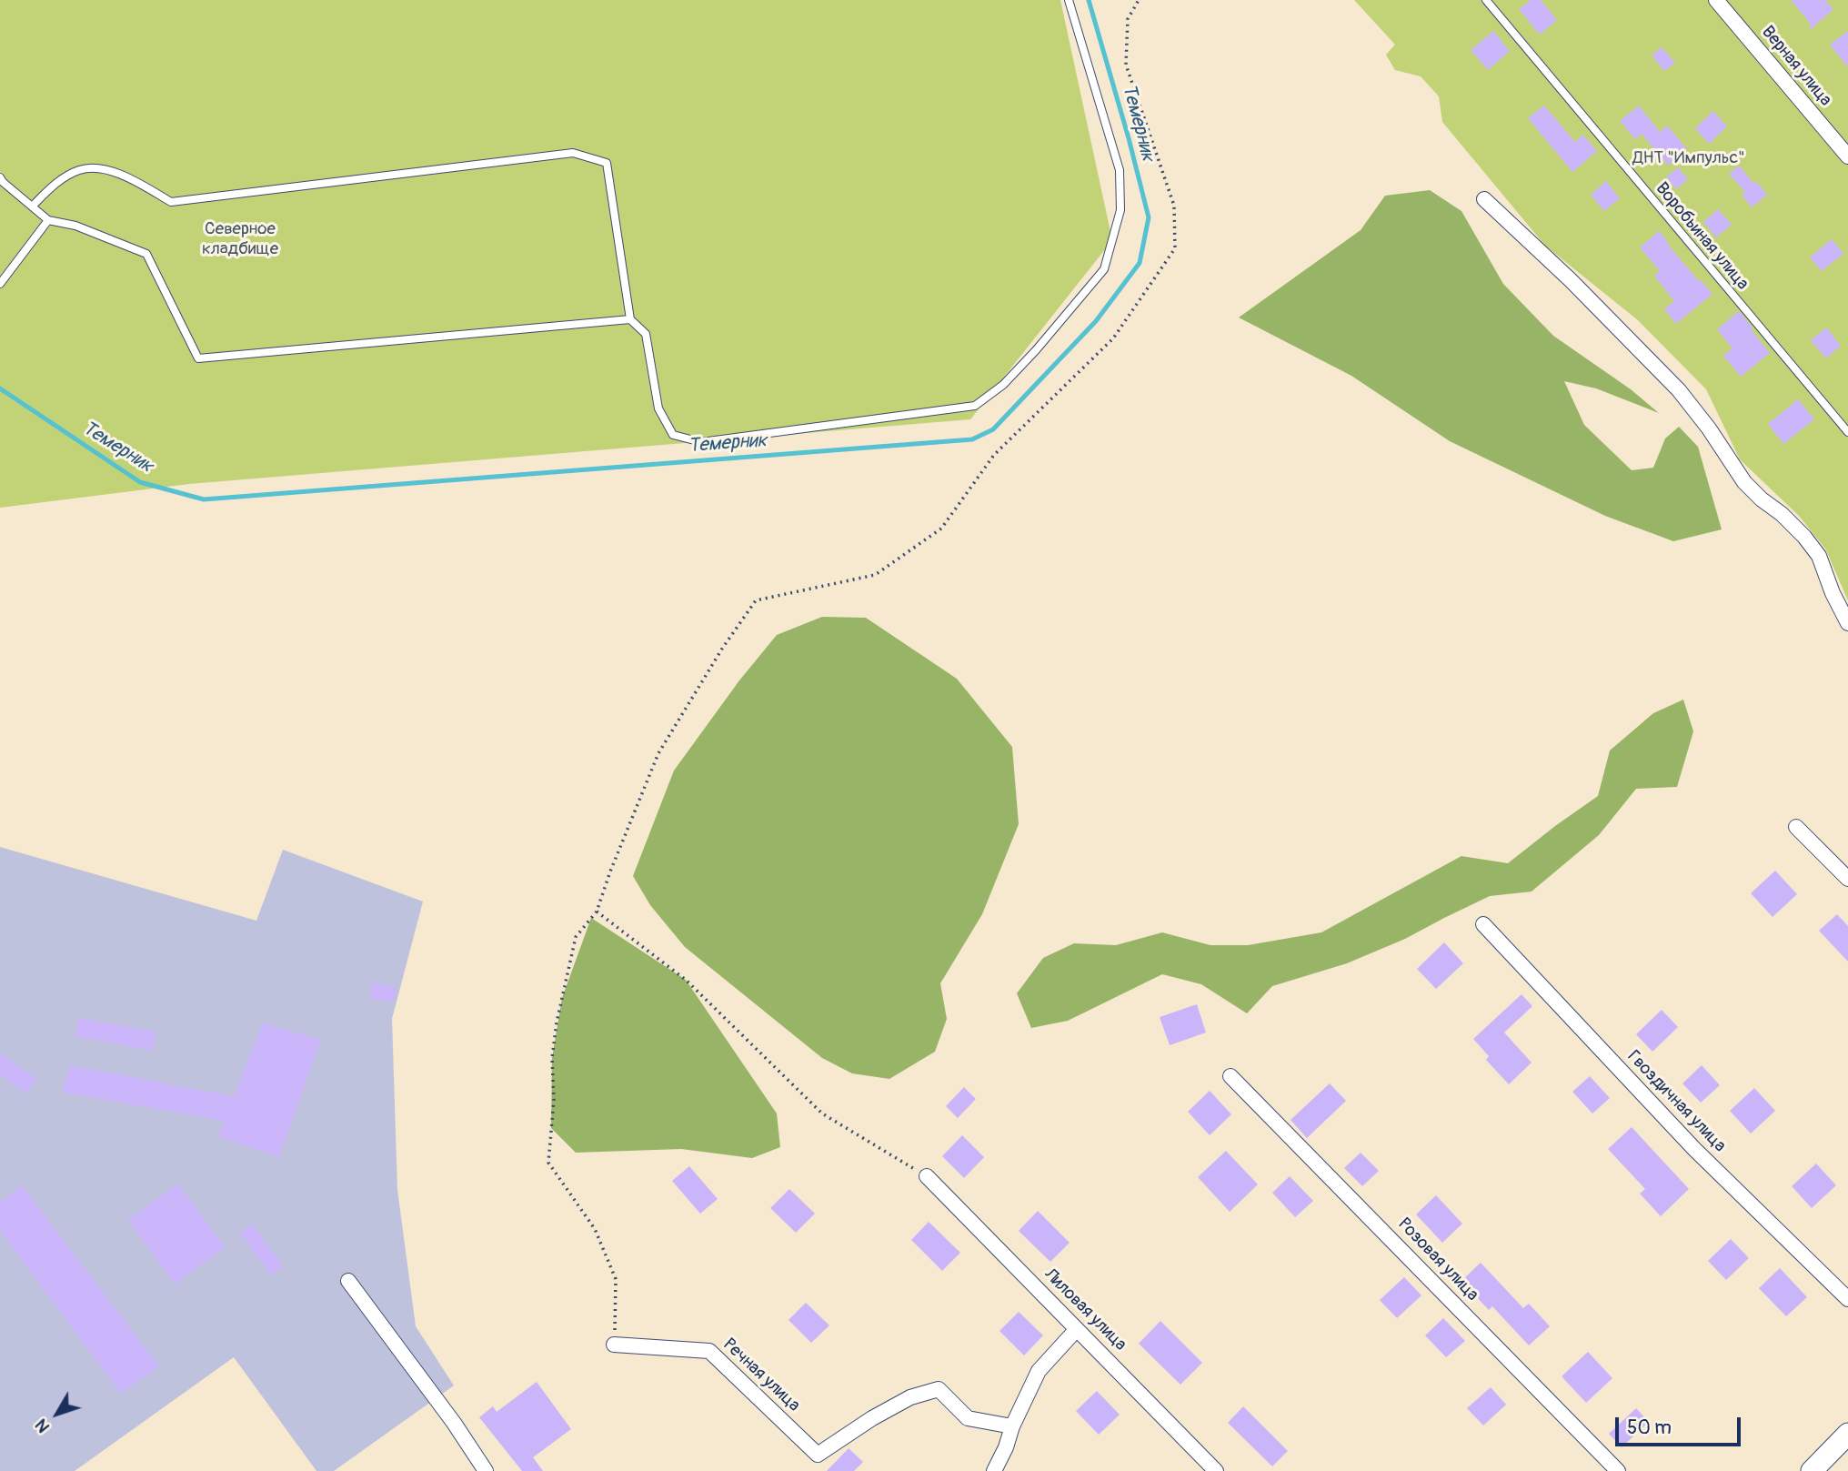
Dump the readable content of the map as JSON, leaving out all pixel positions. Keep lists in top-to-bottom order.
{
  "streets": {
    "street": [
      "Верная улица",
      "Гвоздичная улица",
      "Розовая улица",
      "Лиловая улица",
      "Речная улица"
    ],
    "lane": ["Воробьиная улица"]
  },
  "water": ["Темерник"],
  "parks": ["ДНТ \"Импульс\"", "Северное кладбище"],
  "scale_bar": "50 m",
  "north": "bottom left"
}
